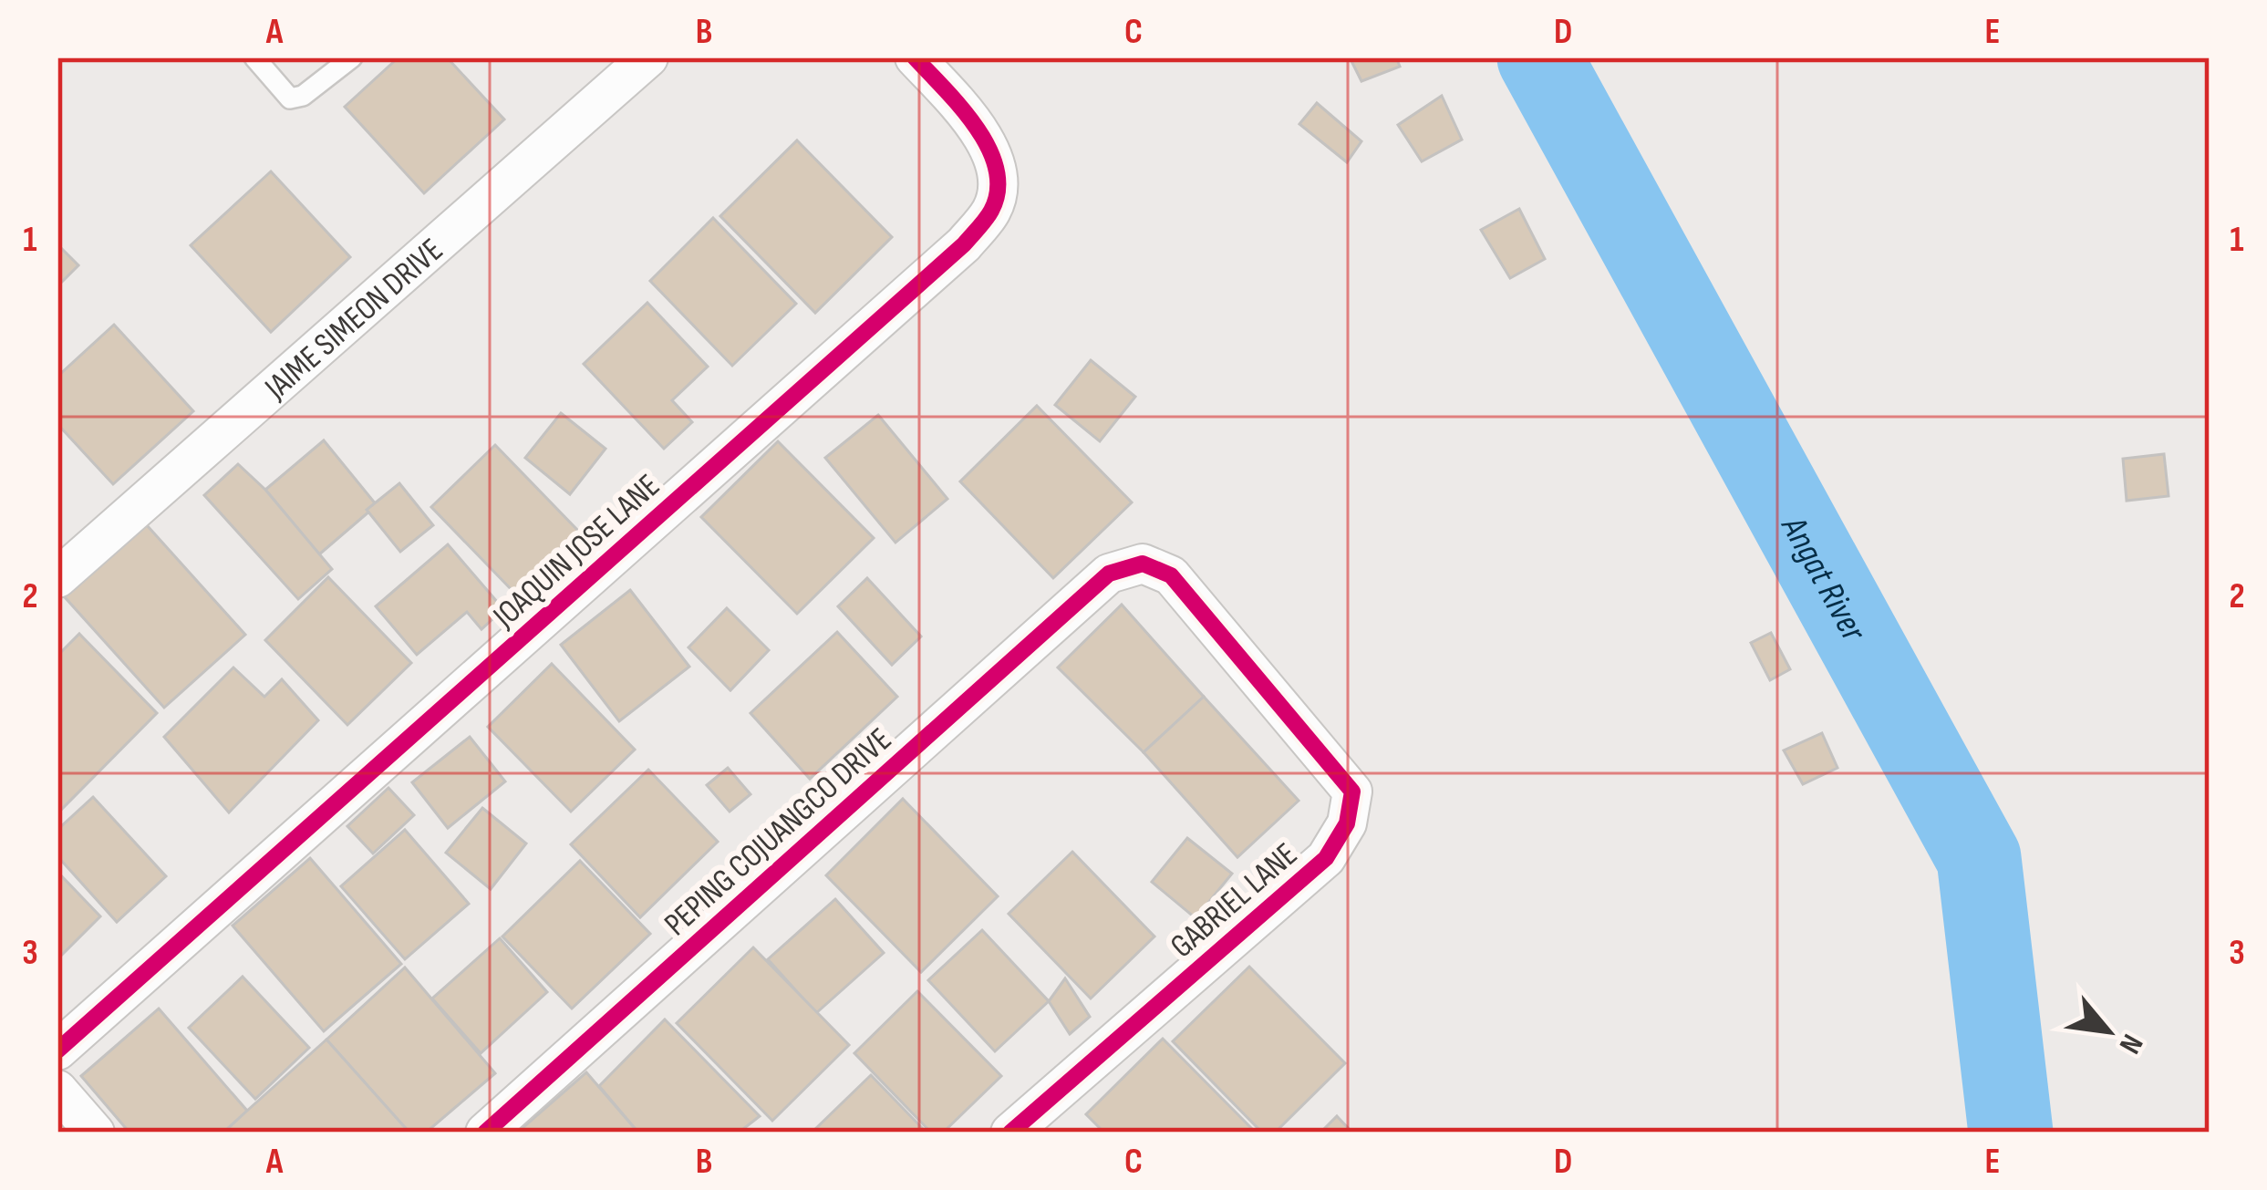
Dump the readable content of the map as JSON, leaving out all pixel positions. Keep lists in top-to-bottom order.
{
  "streets": {
    "street": [
      "JAIME SIMEON DRIVE",
      "JOAQUIN JOSE LANE",
      "PEPING COJUANGCO DRIVE",
      "GABRIEL LANE"
    ]
  },
  "crossings": [
    ["PEPING COJUANGCO DRIVE", "GABRIEL LANE"]
  ],
  "water": ["Angat River"],
  "north": "bottom right",
  "grid": {
    "columns": [
      "A",
      "B",
      "C",
      "D",
      "E"
    ],
    "rows": ["1", "2", "3"]
  }
}
